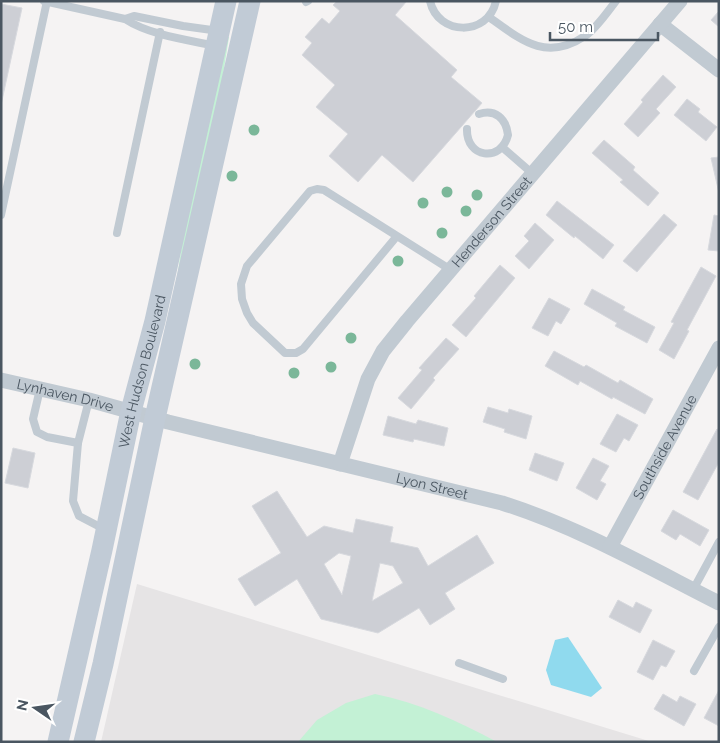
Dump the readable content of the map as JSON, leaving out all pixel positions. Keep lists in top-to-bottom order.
{
  "streets": {
    "main road": ["West Hudson Boulevard"],
    "street": [
      "Henderson Street",
      "Lynhaven Drive",
      "Southside Avenue",
      "Lyon Street"
    ]
  },
  "crossings": [
    ["Henderson Street", "Lyon Street"],
    ["West Hudson Boulevard", "Lynhaven Drive"],
    ["West Hudson Boulevard", "Lyon Street"],
    ["Lynhaven Drive", "Lyon Street"],
    ["Southside Avenue", "Lyon Street"]
  ],
  "scale_bar": "50 m",
  "north": "left"
}
